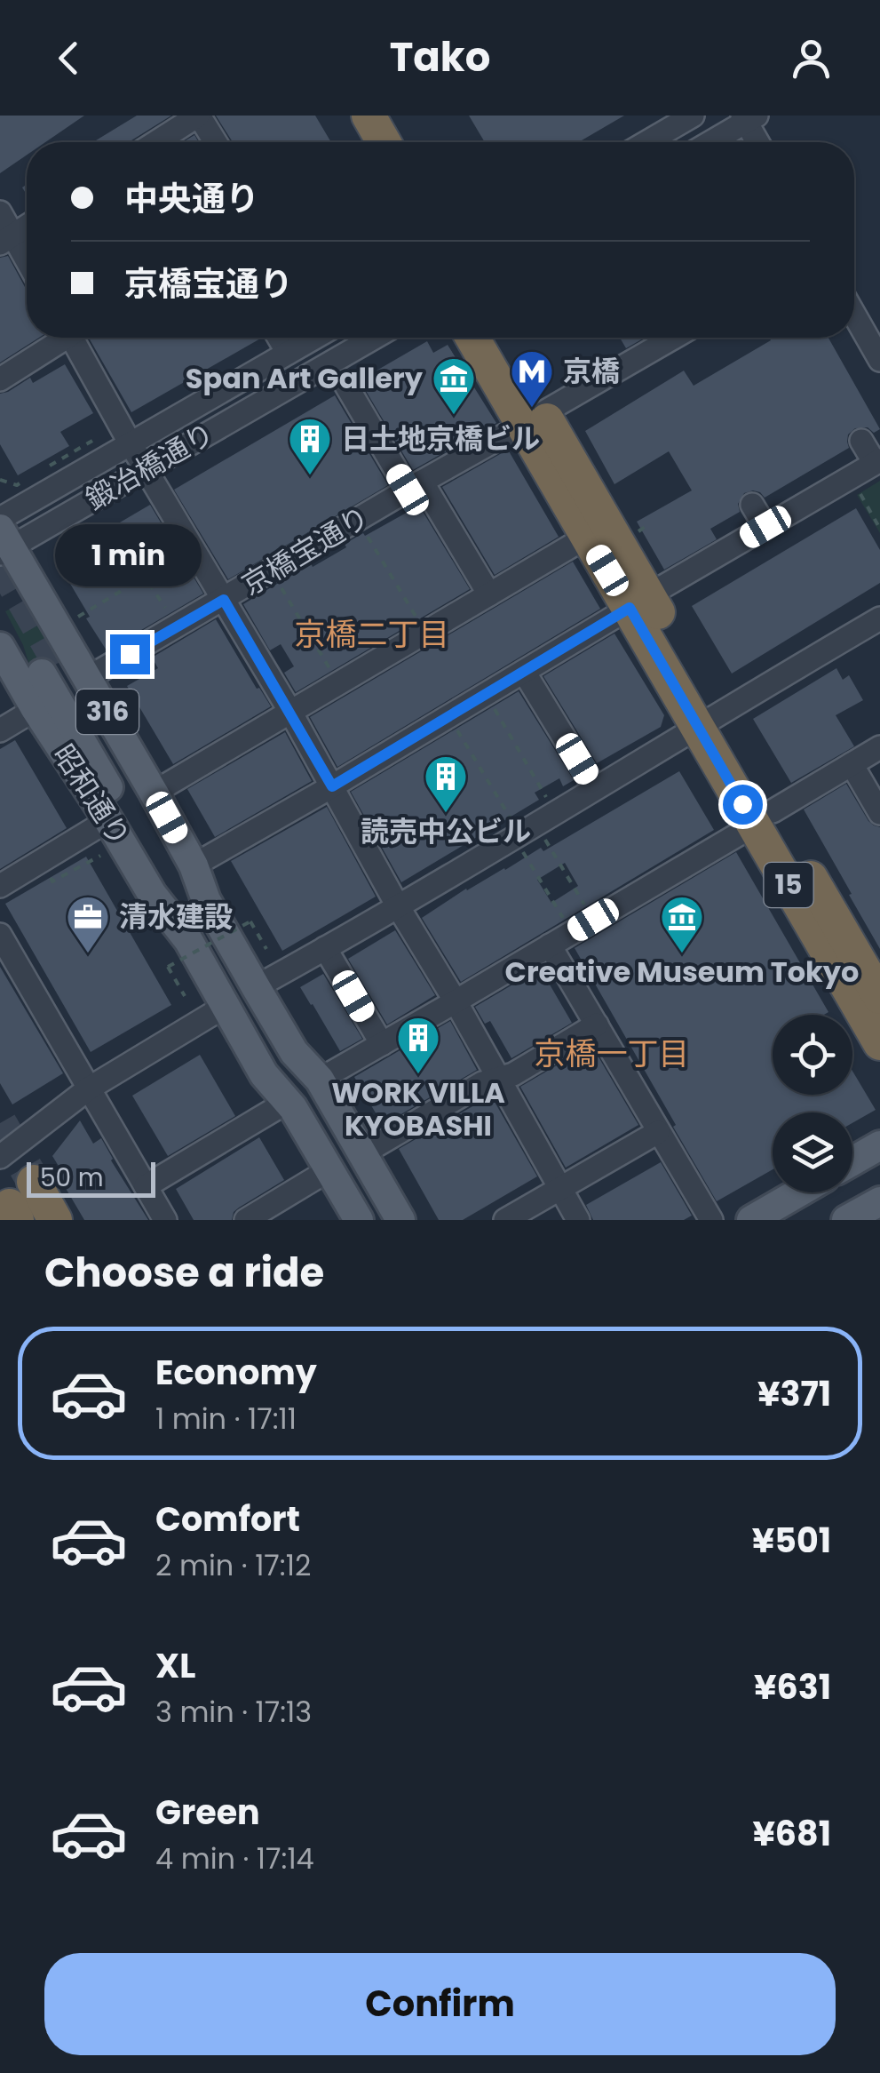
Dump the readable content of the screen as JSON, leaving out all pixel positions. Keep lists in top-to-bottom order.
{
  "streets": {
    "highway": ["15"],
    "main road": ["316", "昭和通り"],
    "street": ["鍛冶橋通り", "京橋宝通り"]
  },
  "crossings": [
    ["鍛冶橋通り", "昭和通り"],
    ["京橋宝通り", "昭和通り"],
    ["京橋宝通り", "15"]
  ],
  "districts": ["京橋二丁目", "京橋一丁目"],
  "places": {
    "metro station": ["京橋"],
    "museum": ["Span Art Gallery", "Creative Museum Tokyo"],
    "building": ["日土地京橋ビル", "読売中公ビル", "WORK VILLA KYOBASHI"],
    "office": ["清水建設"]
  },
  "scale_bar": "50 m",
  "page": {
    "header": "Tako",
    "banner": ["中央通り", "京橋宝通り"],
    "bubble": "1 min",
    "scale": "50 m",
    "heading": "Choose a ride",
    "list": [
      {
        "name": "Economy",
        "note": "1 min · 17:11",
        "value": "¥371"
      },
      {
        "name": "Comfort",
        "note": "2 min · 17:12",
        "value": "¥501"
      },
      {
        "name": "XL",
        "note": "3 min · 17:13",
        "value": "¥631"
      },
      {
        "name": "Green",
        "note": "4 min · 17:14",
        "value": "¥681"
      }
    ],
    "buttons": "Confirm"
  }
}
